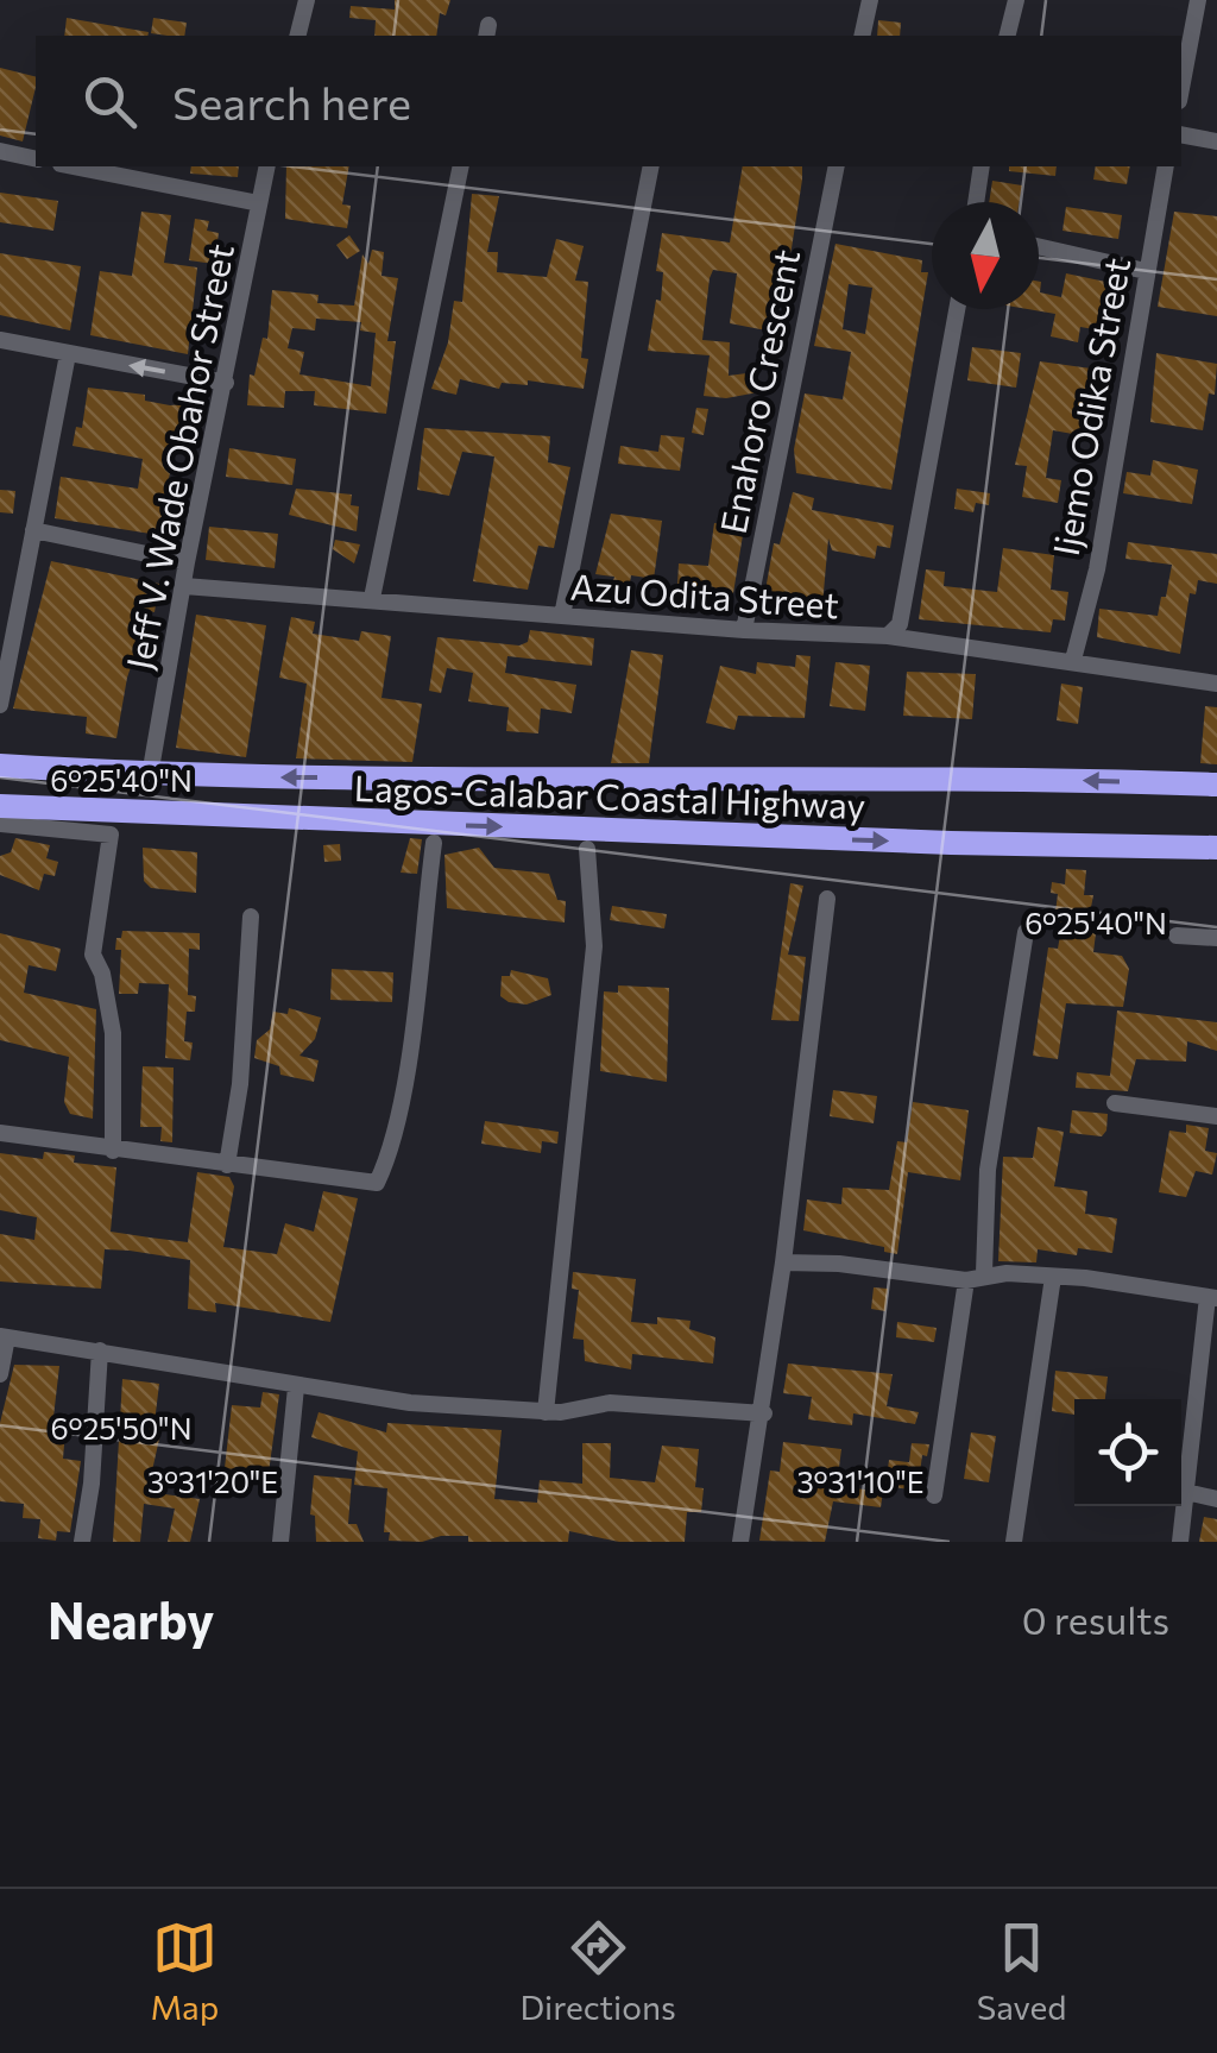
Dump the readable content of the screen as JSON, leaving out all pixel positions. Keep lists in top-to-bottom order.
{
  "streets": {
    "highway": ["Lagos-Calabar Coastal Highway"],
    "street": [
      "Enahoro Crescent",
      "Ijemo Odika Street",
      "Jeff V. Wade Obahor Street",
      "Azu Odita Street"
    ]
  },
  "crossings": [
    ["Enahoro Crescent", "Azu Odita Street"],
    ["Ijemo Odika Street", "Azu Odita Street"],
    ["Jeff V. Wade Obahor Street", "Azu Odita Street"]
  ],
  "north": "bottom",
  "page": {
    "search": "Search here",
    "heading": ["Nearby", "0 results"],
    "nav": ["Map", "Directions", "Saved"]
  },
  "coordinates": [
    "6°25'40\"N",
    "6°25'50\"N",
    "3°31'20\"E",
    "3°31'10\"E"
  ]
}
